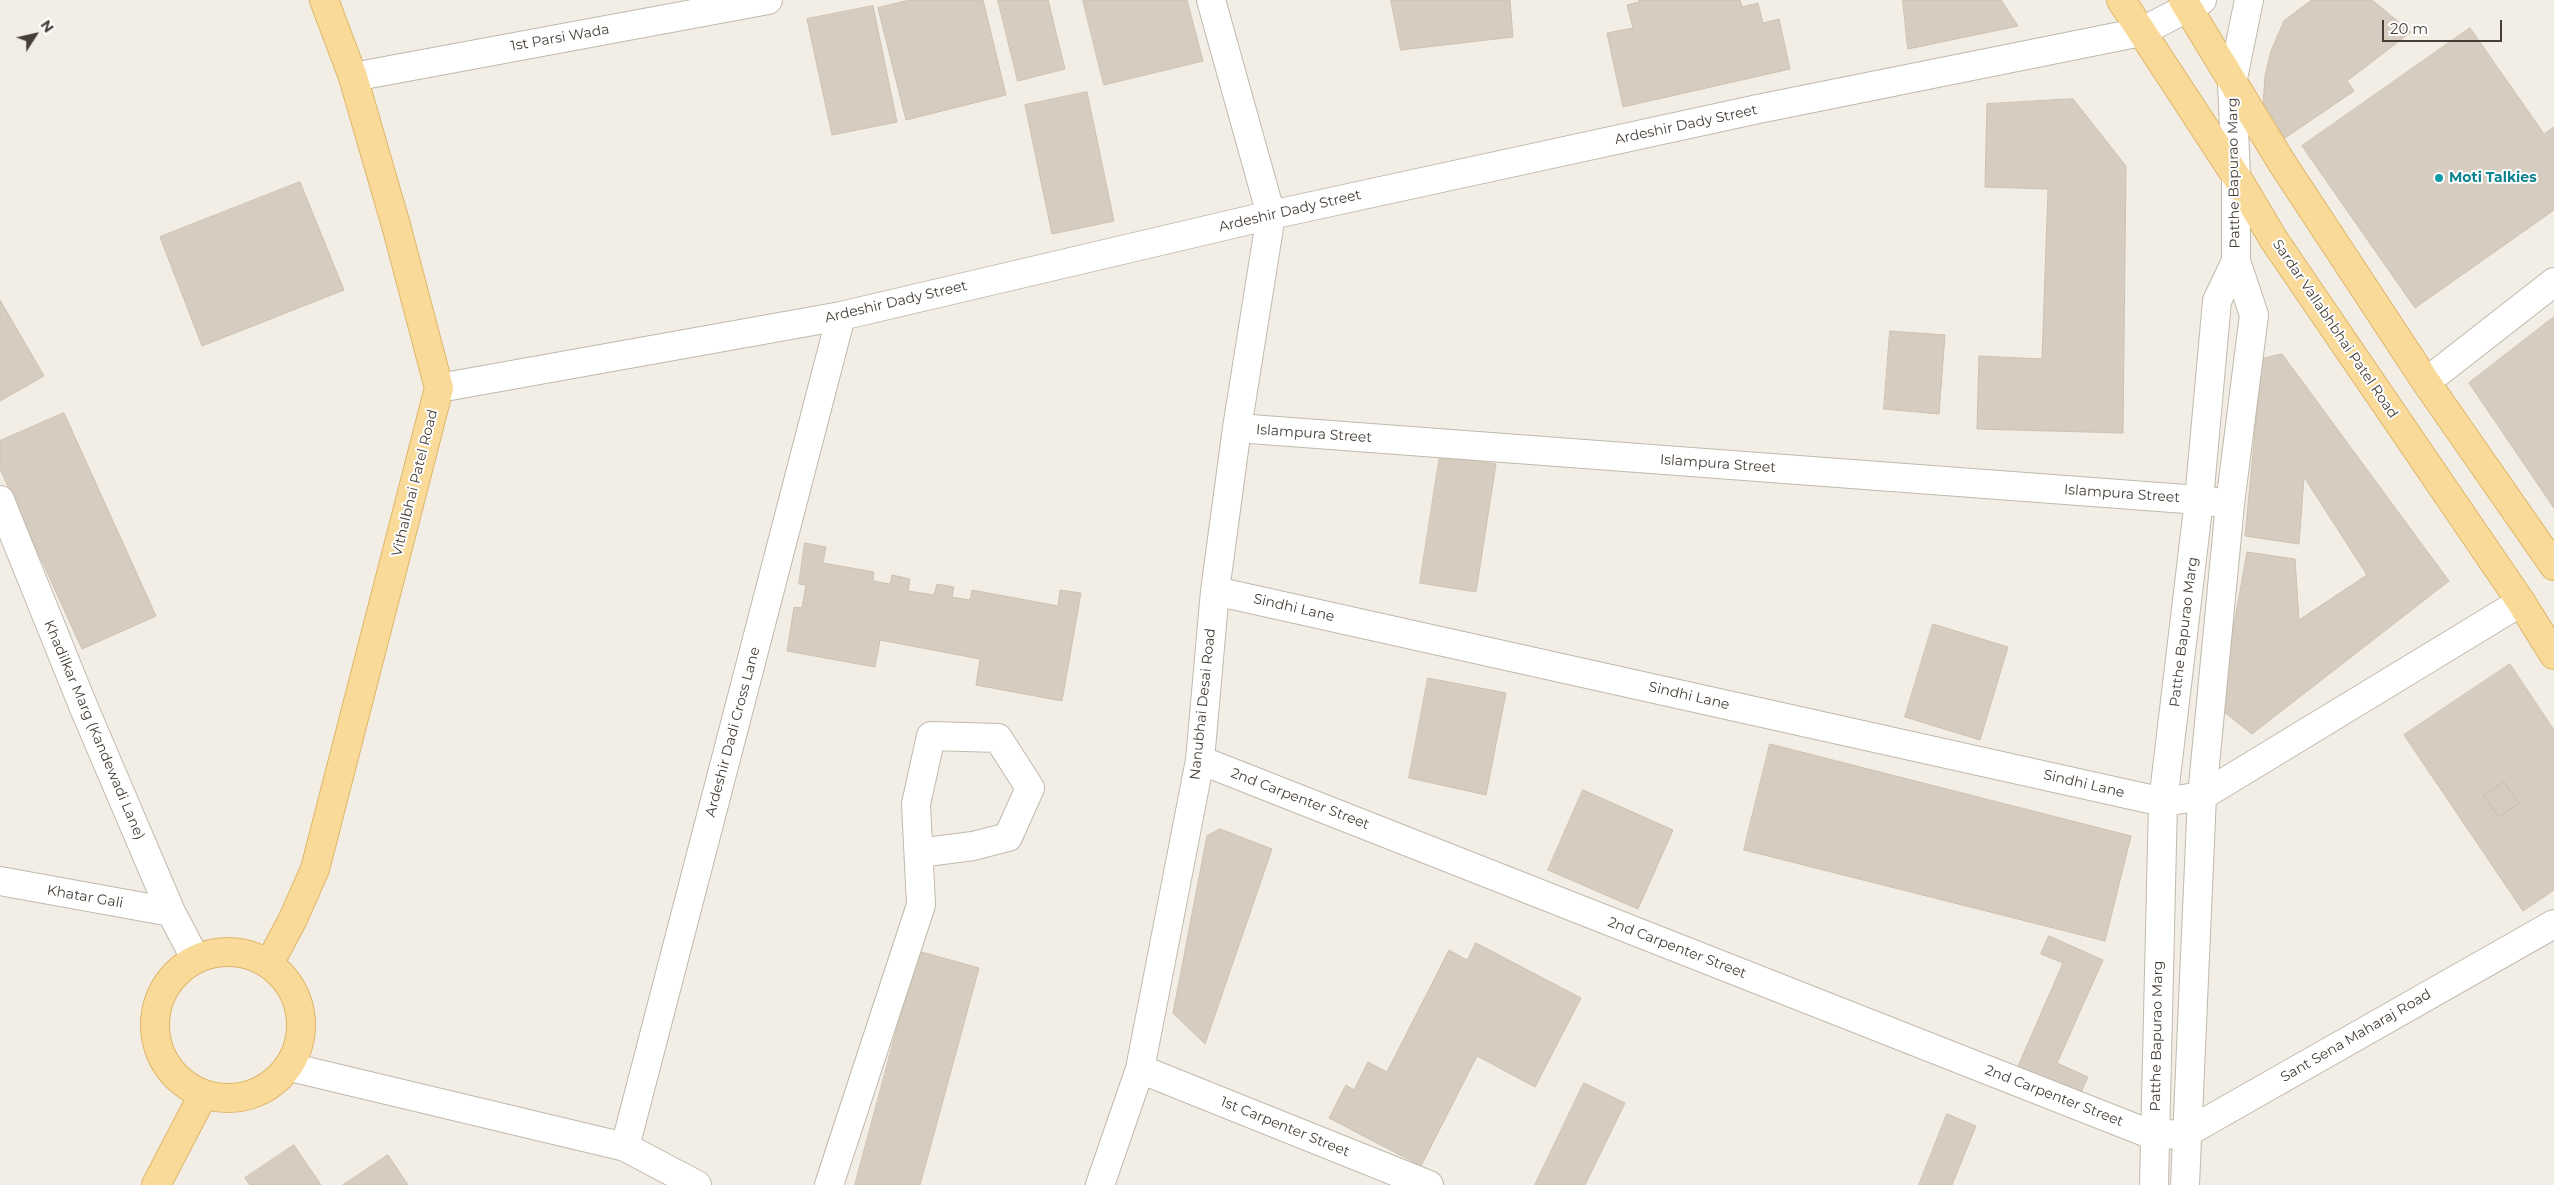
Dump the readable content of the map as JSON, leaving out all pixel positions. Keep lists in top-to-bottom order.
{
  "streets": {
    "main road": ["Sardar Vallabhbhai Patel Road", "Vithalbhai Patel Road"],
    "street": [
      "1st Parsi Wada",
      "Ardeshir Dady Street",
      "Patthe Bapurao Marg",
      "Islampura Street",
      "Sindhi Lane",
      "Nanubhai Desai Road",
      "Khadilkar Marg (Kandewadi Lane)",
      "Ardeshir Dadi Cross Lane",
      "2nd Carpenter Street",
      "Khatar Gali",
      "Sant Sena Maharaj Road",
      "1st Carpenter Street"
    ]
  },
  "crossings": [
    ["1st Parsi Wada", "Vithalbhai Patel Road"],
    ["Ardeshir Dady Street", "Sardar Vallabhbhai Patel Road"],
    ["Ardeshir Dady Street", "Vithalbhai Patel Road"],
    ["Ardeshir Dady Street", "Nanubhai Desai Road"],
    ["Ardeshir Dady Street", "Ardeshir Dadi Cross Lane"],
    ["Patthe Bapurao Marg", "Sardar Vallabhbhai Patel Road"],
    ["Patthe Bapurao Marg", "Islampura Street"],
    ["Patthe Bapurao Marg", "Sindhi Lane"],
    ["Patthe Bapurao Marg", "2nd Carpenter Street"],
    ["Patthe Bapurao Marg", "Sant Sena Maharaj Road"],
    ["Islampura Street", "Nanubhai Desai Road"],
    ["Vithalbhai Patel Road", "Khadilkar Marg (Kandewadi Lane)"],
    ["Sindhi Lane", "Nanubhai Desai Road"],
    ["Nanubhai Desai Road", "2nd Carpenter Street"],
    ["Nanubhai Desai Road", "1st Carpenter Street"],
    ["Khadilkar Marg (Kandewadi Lane)", "Khatar Gali"],
    ["2nd Carpenter Street", "Sant Sena Maharaj Road"]
  ],
  "places": ["Moti Talkies"],
  "scale_bar": "20 m",
  "north": "top right"
}
